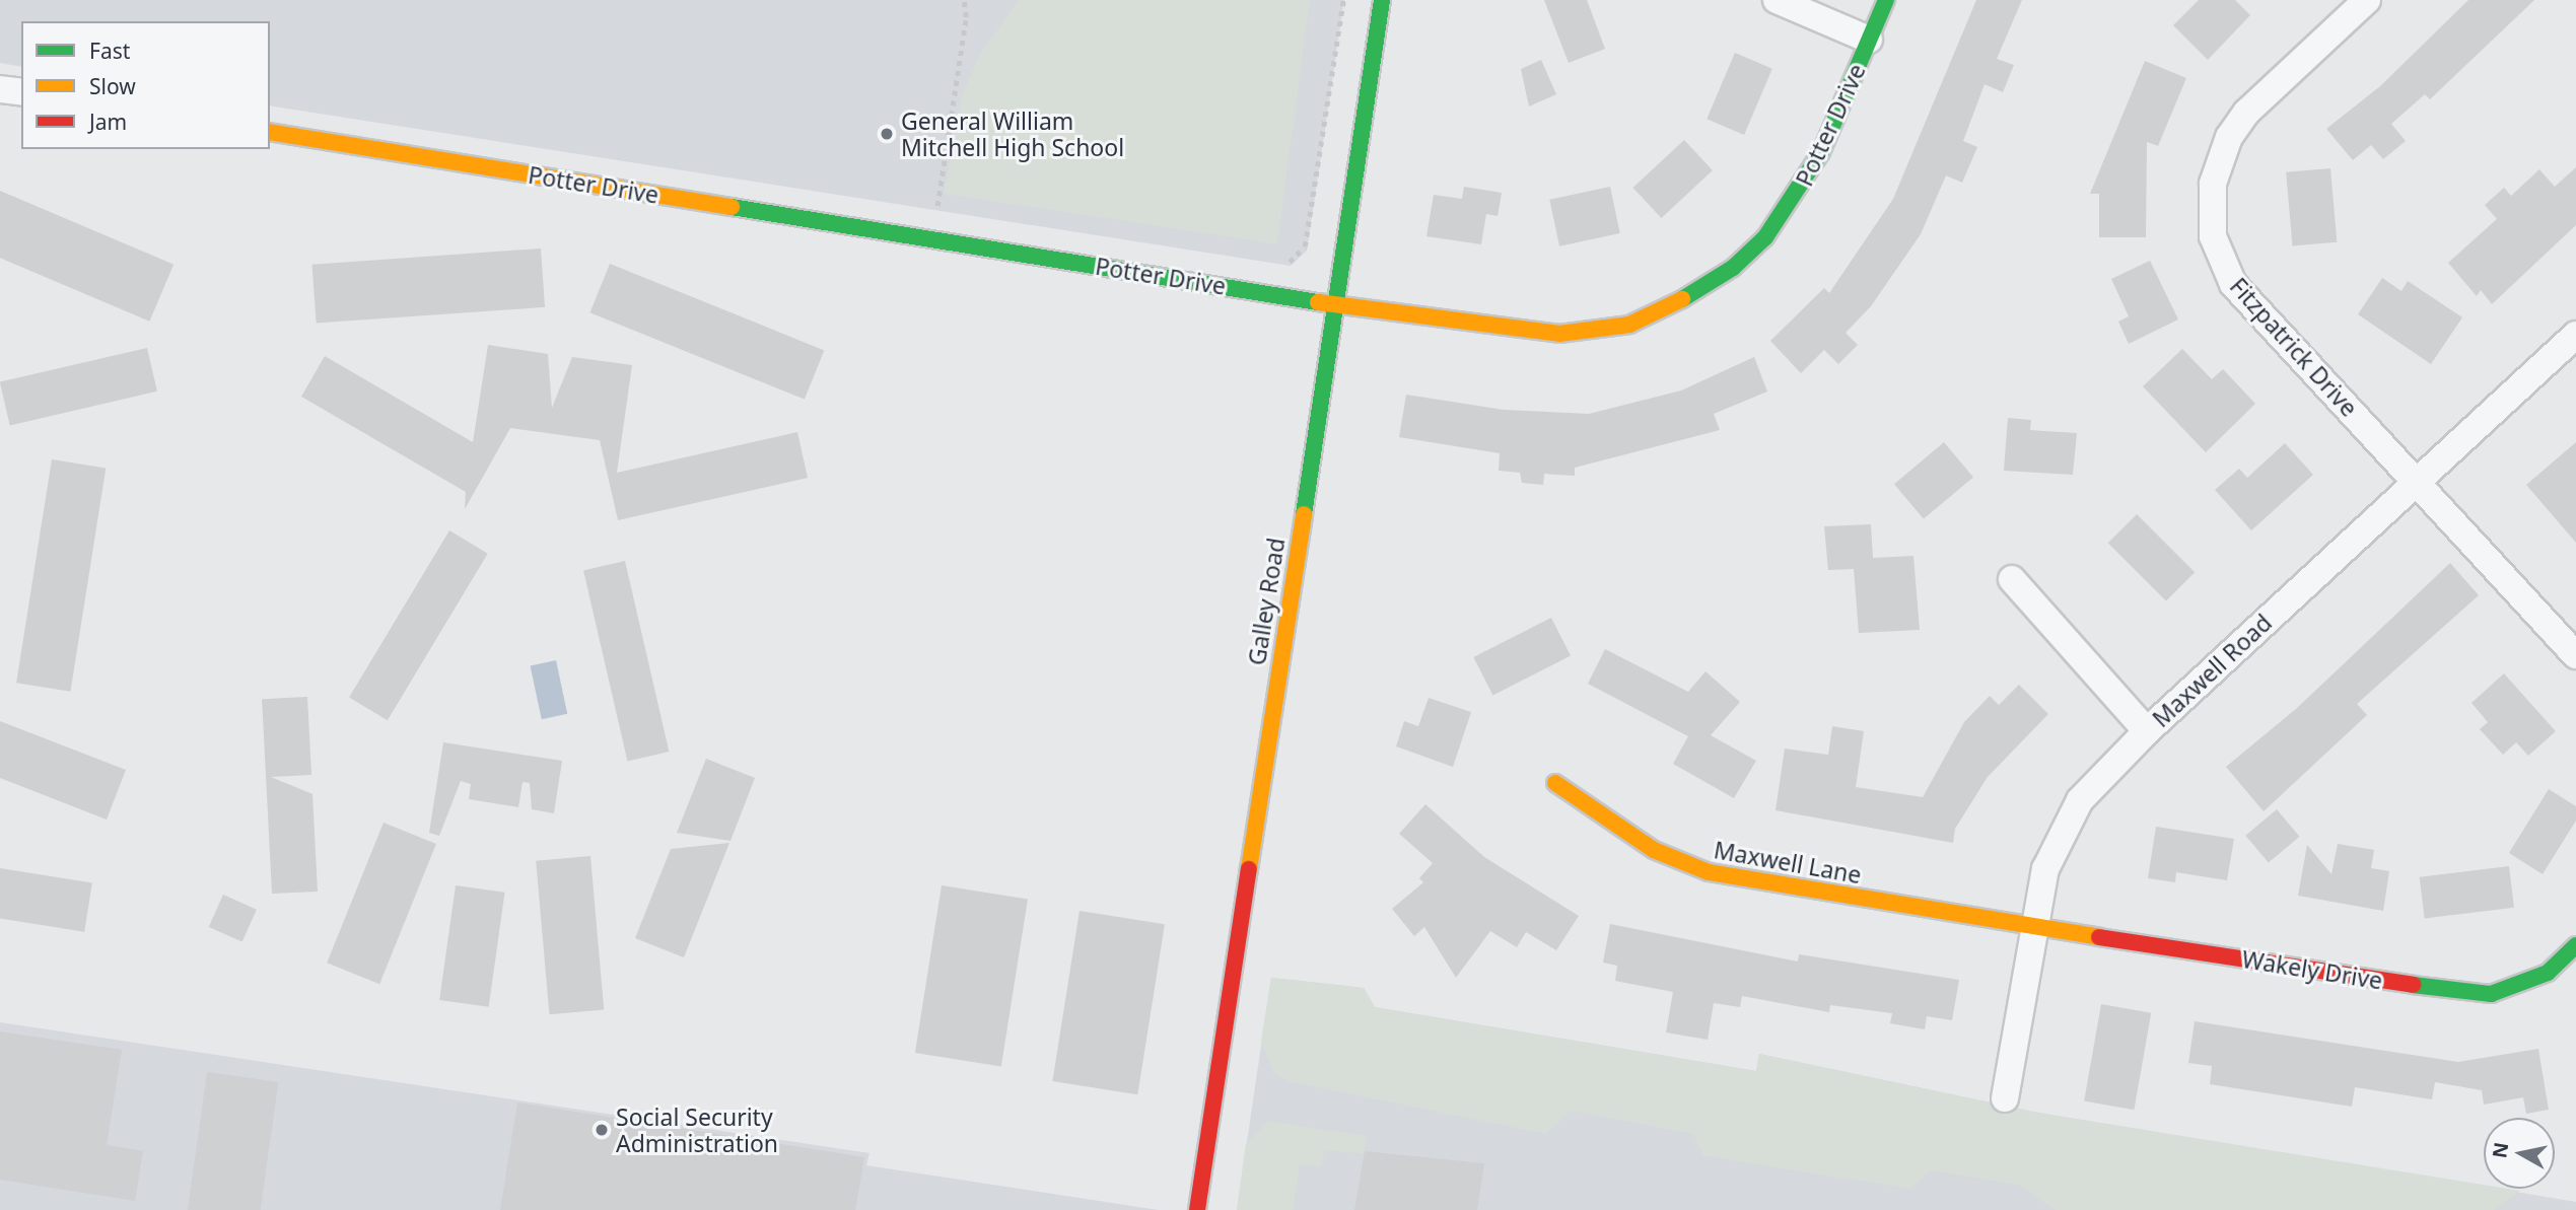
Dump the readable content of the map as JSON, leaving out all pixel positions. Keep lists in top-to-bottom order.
{
  "streets": {
    "street": [
      "Potter Drive",
      "Fitzpatrick Drive",
      "Galley Road",
      "Maxwell Road",
      "Maxwell Lane",
      "Wakely Drive"
    ]
  },
  "crossings": [
    ["Potter Drive", "Galley Road"],
    ["Fitzpatrick Drive", "Maxwell Road"],
    ["Maxwell Road", "Maxwell Lane"],
    ["Maxwell Road", "Wakely Drive"],
    ["Maxwell Lane", "Wakely Drive"]
  ],
  "places": ["General William Mitchell High School", "Social Security Administration"],
  "legend": ["Fast", "Slow", "Jam"],
  "north": "left"
}
